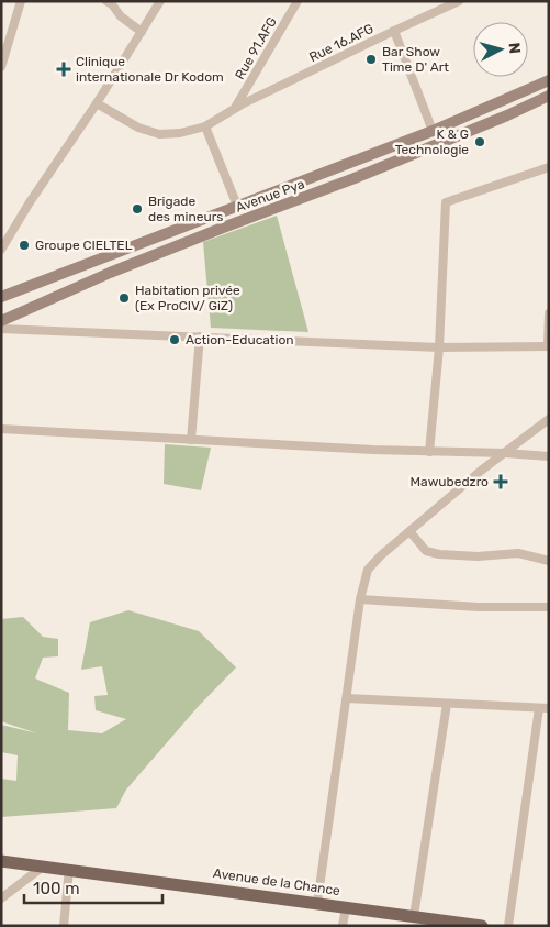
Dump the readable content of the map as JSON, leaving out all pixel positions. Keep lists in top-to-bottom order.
{
  "streets": {
    "main road": ["Avenue Pya", "Avenue de la Chance"],
    "street": ["Rue 16.AFG", "Rue 91.AFG"]
  },
  "crossings": [
    ["Rue 16.AFG", "Rue 91.AFG"]
  ],
  "places": {
    "other": [
      "Bar Show Time D' Art",
      "K & G Technologie",
      "Brigade des mineurs",
      "Groupe CIELTEL",
      "Habitation privée (Ex ProCIV/ GiZ)",
      "Action-Education"
    ],
    "health": ["Clinique internationale Dr Kodom", "Mawubedzro"]
  },
  "scale_bar": "100 m",
  "north": "right"
}
